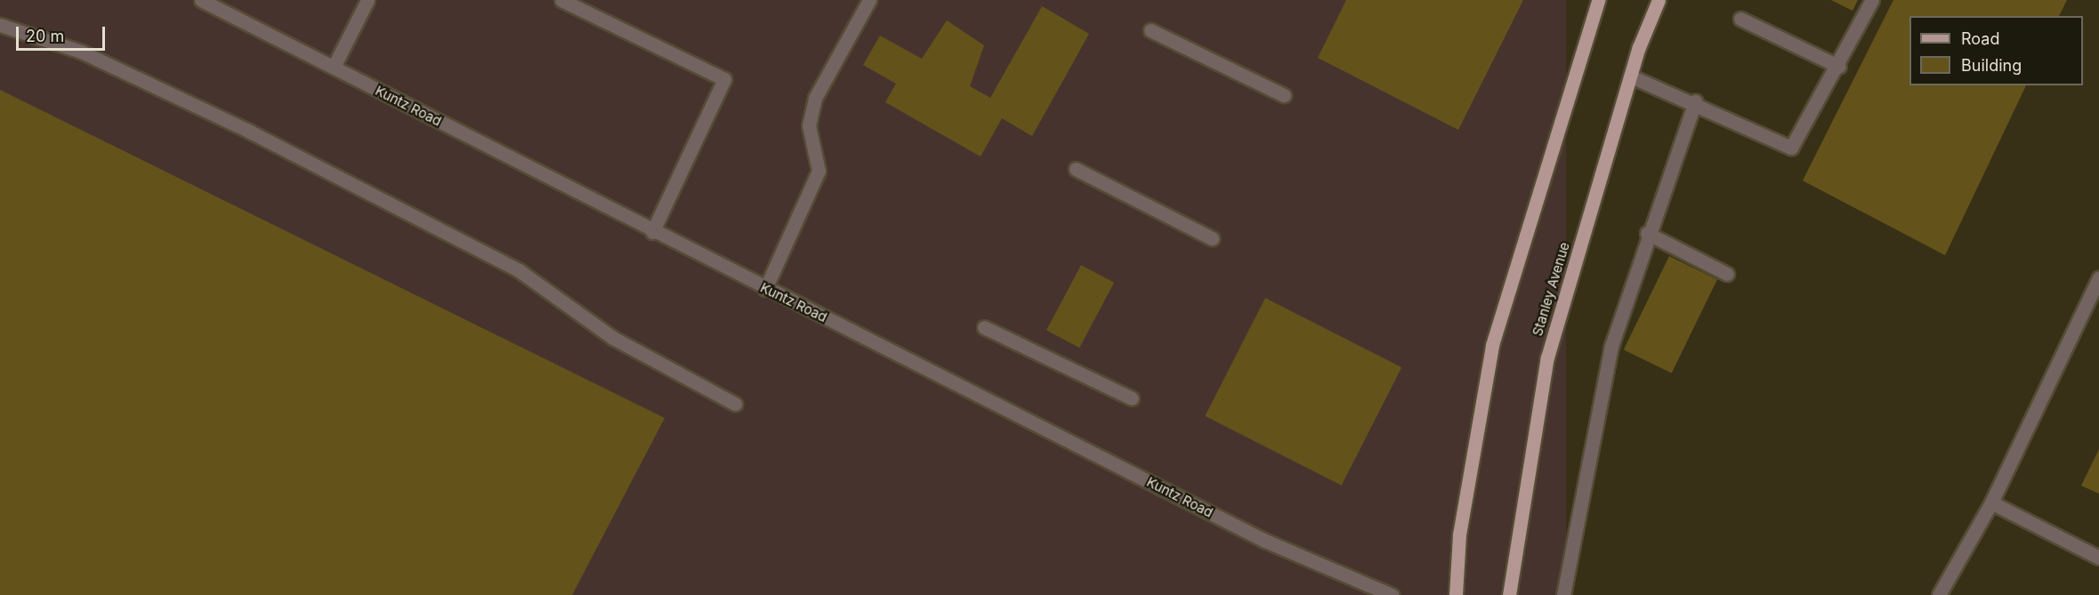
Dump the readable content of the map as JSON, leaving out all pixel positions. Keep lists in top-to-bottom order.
{
  "streets": {
    "main road": ["Stanley Avenue"],
    "street": ["Kuntz Road"]
  },
  "legend": ["Road", "Building"],
  "scale_bar": "20 m"
}
